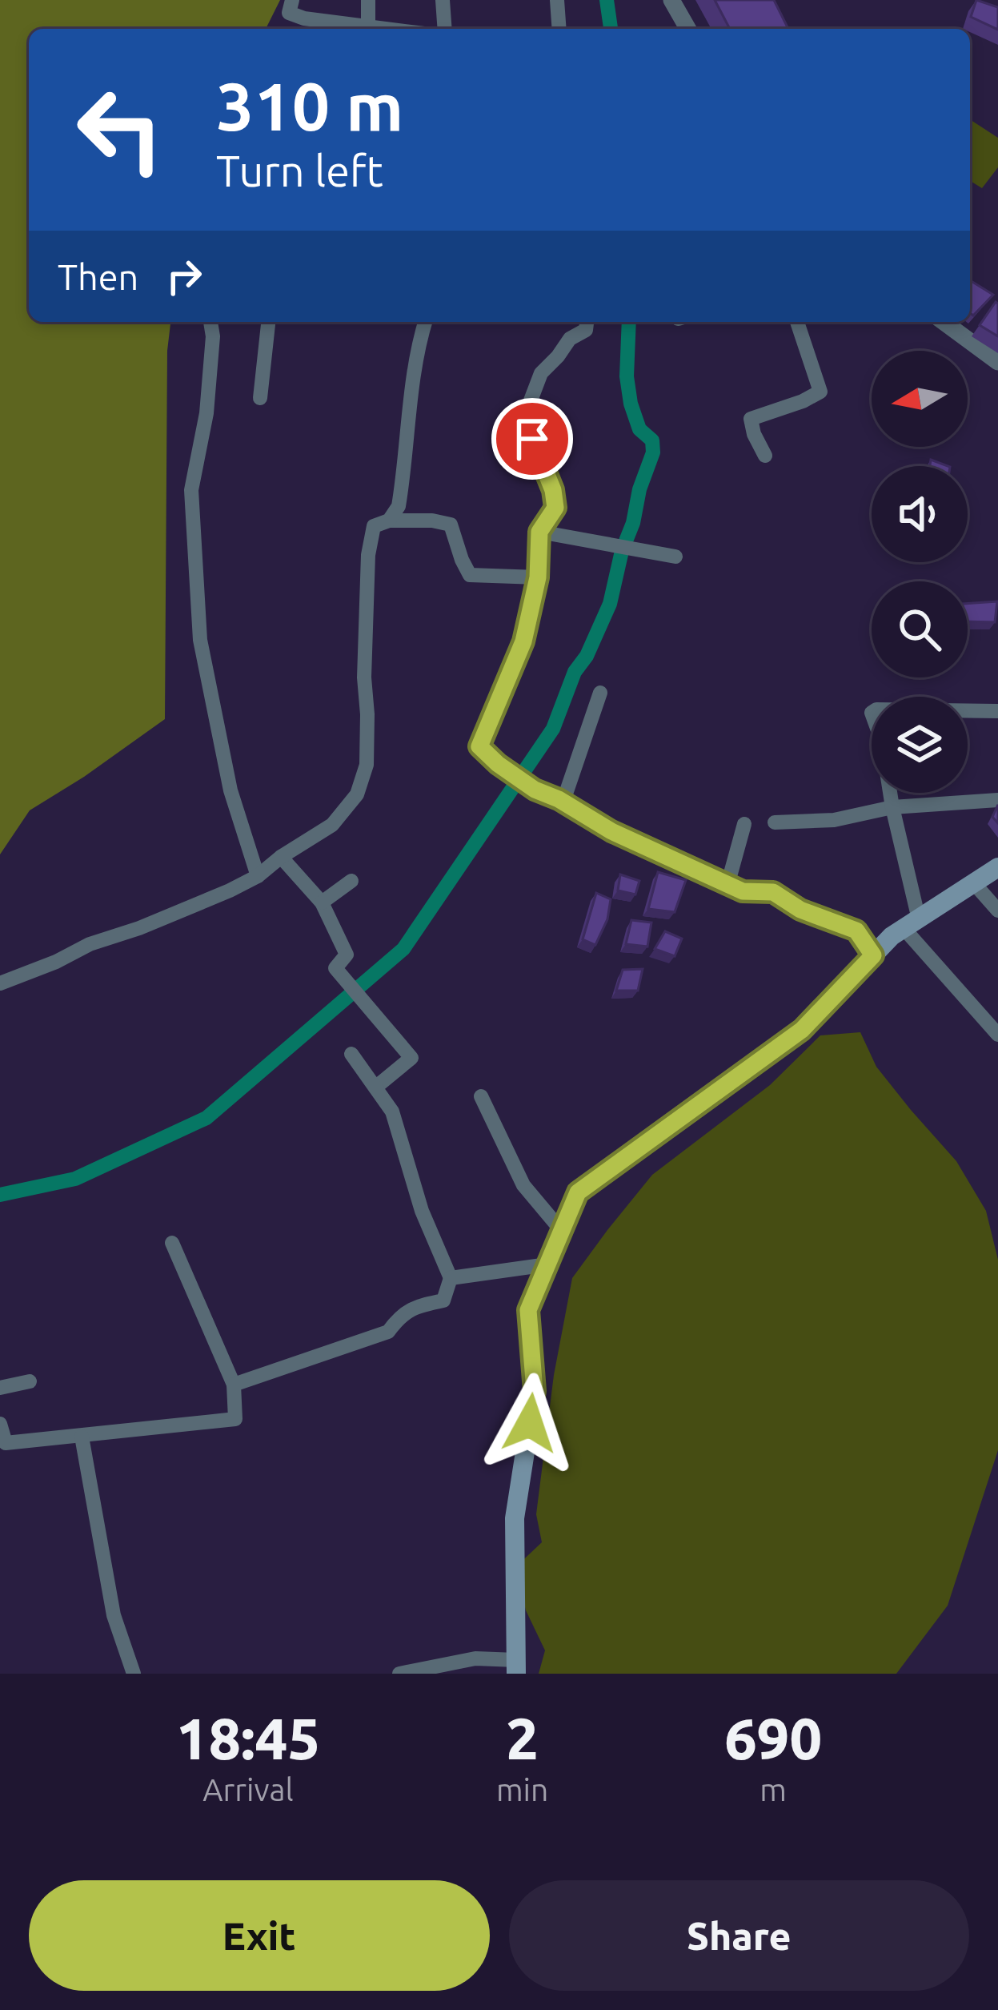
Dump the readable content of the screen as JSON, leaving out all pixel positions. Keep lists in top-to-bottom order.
{
  "north": "left",
  "page": {
    "turn": ["310 m", "Turn left"],
    "then": "Then",
    "eta": [
      "18:45",
      "Arrival",
      "2",
      "min",
      "690",
      "m"
    ],
    "buttons": ["Exit", "Share"]
  }
}
